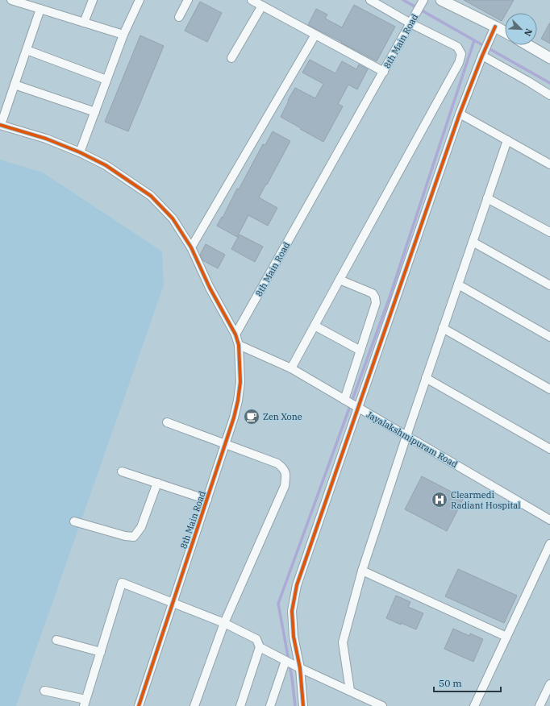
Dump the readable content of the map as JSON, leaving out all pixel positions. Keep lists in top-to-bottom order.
{
  "streets": {
    "street": ["8th Main Road", "Jayalakshmipuram Road"]
  },
  "crossings": [
    ["8th Main Road", "Jayalakshmipuram Road"]
  ],
  "places": {
    "cafe": ["Zen Xone"],
    "hospital": ["Clearmedi Radiant Hospital"]
  },
  "scale_bar": "50 m",
  "north": "bottom right"
}
